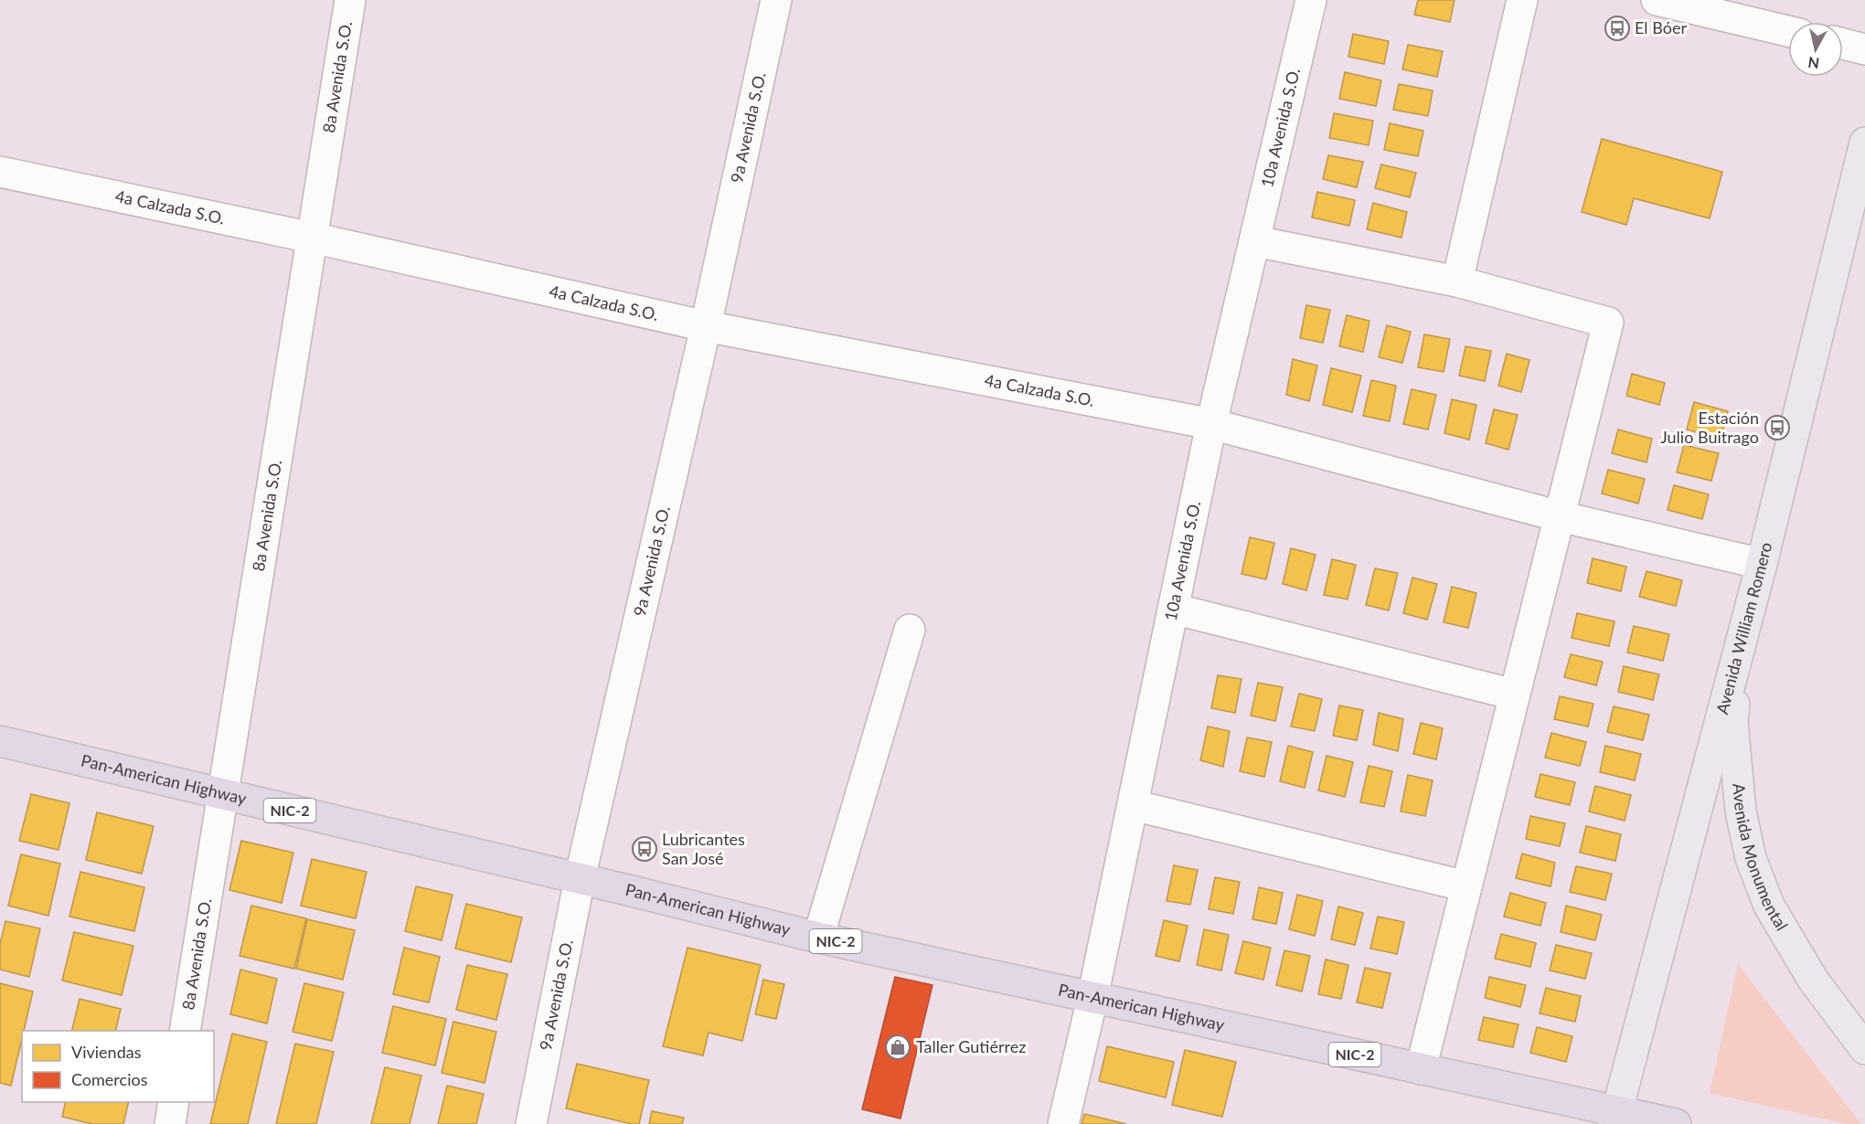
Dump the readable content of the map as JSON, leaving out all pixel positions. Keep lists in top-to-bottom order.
{
  "streets": {
    "highway": ["Pan-American Highway", "NIC-2"],
    "main road": ["Avenida William Romero", "Avenida Monumental"],
    "street": [
      "8a Avenida S.O.",
      "9a Avenida S.O.",
      "10a Avenida S.O.",
      "4a Calzada S.O."
    ]
  },
  "crossings": [
    ["8a Avenida S.O.", "4a Calzada S.O."],
    ["8a Avenida S.O.", "Pan-American Highway"],
    ["9a Avenida S.O.", "4a Calzada S.O."],
    ["9a Avenida S.O.", "Pan-American Highway"],
    ["10a Avenida S.O.", "4a Calzada S.O."],
    ["10a Avenida S.O.", "Pan-American Highway"],
    ["4a Calzada S.O.", "Avenida William Romero"],
    ["Avenida William Romero", "Pan-American Highway"],
    ["Avenida William Romero", "Avenida Monumental"]
  ],
  "places": {
    "bus stop": ["El Bóer", "Estación Julio Buitrago", "Lubricantes San José"],
    "shop": ["Taller Gutiérrez"]
  },
  "legend": ["Viviendas", "Comercios"],
  "north": "bottom"
}
